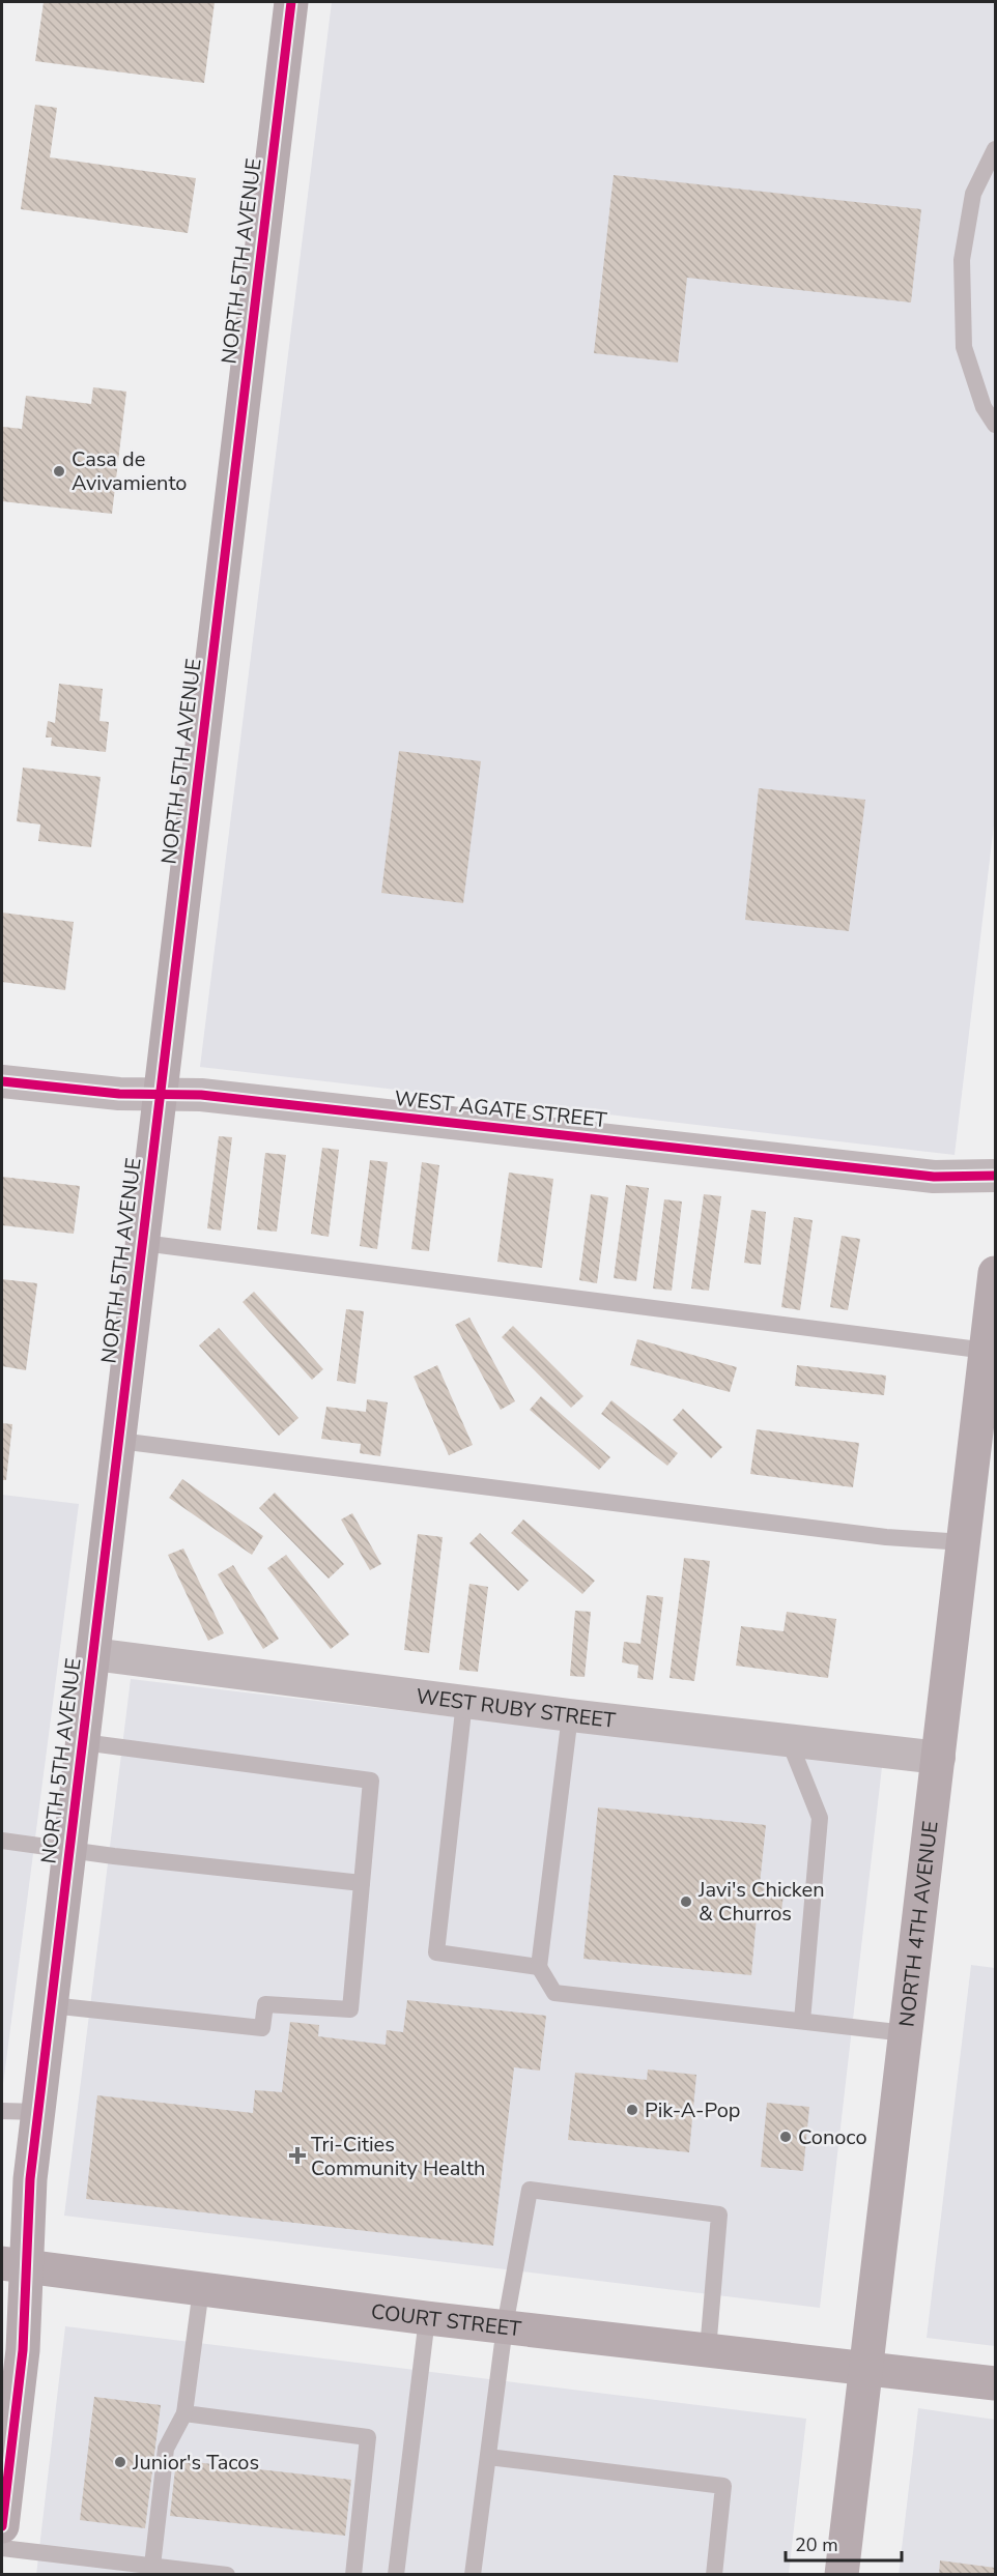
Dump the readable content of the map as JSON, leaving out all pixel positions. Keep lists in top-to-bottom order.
{
  "streets": {
    "street": [
      "NORTH 5TH AVENUE",
      "WEST AGATE STREET",
      "WEST RUBY STREET",
      "NORTH 4TH AVENUE",
      "COURT STREET"
    ]
  },
  "crossings": [
    ["NORTH 5TH AVENUE", "WEST AGATE STREET"],
    ["NORTH 5TH AVENUE", "WEST RUBY STREET"],
    ["NORTH 5TH AVENUE", "COURT STREET"],
    ["WEST RUBY STREET", "NORTH 4TH AVENUE"],
    ["NORTH 4TH AVENUE", "COURT STREET"]
  ],
  "places": {
    "other": [
      "Casa de Avivamiento",
      "Javi's Chicken & Churros",
      "Pik-A-Pop",
      "Conoco",
      "Junior's Tacos"
    ],
    "health": ["Tri-Cities Community Health"]
  },
  "scale_bar": "20 m"
}
